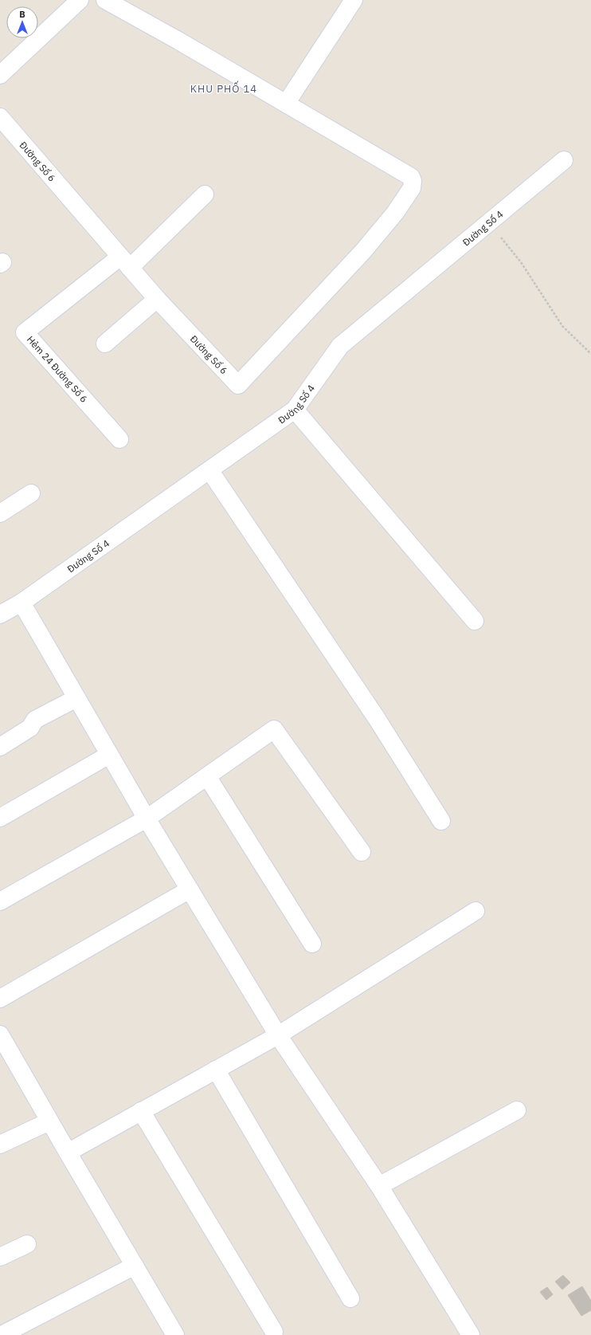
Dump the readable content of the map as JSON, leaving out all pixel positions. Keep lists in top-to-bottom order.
{
  "streets": {
    "street": ["Đường Số 6", "Đường Số 4", "Hẻm 24 Đường Số 6"]
  },
  "crossings": [
    ["Đường Số 6", "Hẻm 24 Đường Số 6"]
  ],
  "districts": ["KHU PHỐ 14"],
  "north": "top"
}
